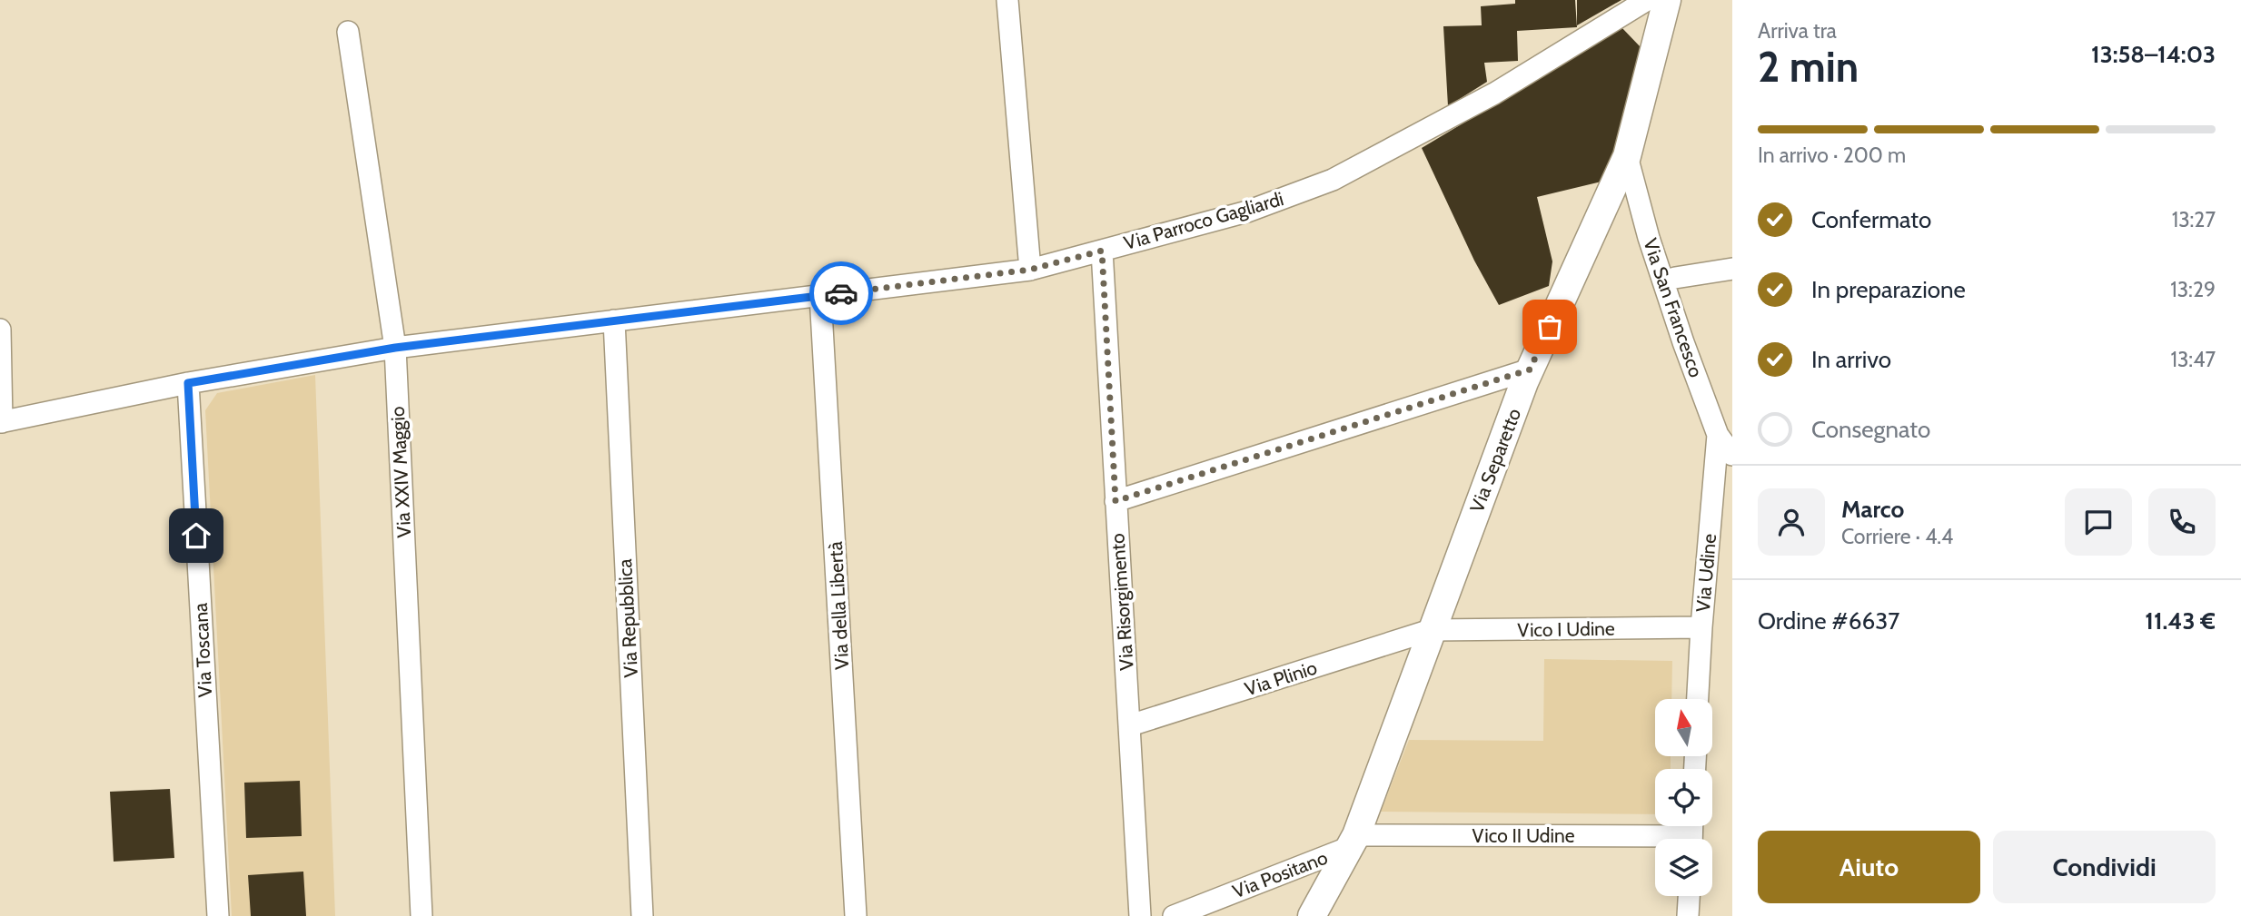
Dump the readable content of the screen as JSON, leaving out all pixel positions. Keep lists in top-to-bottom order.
{
  "streets": {
    "street": [
      "Via Parroco Gagliardi",
      "Via San Francesco",
      "Via Separetto",
      "Via XXIV Maggio",
      "Via Udine",
      "Via Risorgimento",
      "Via della Libertà",
      "Via Repubblica",
      "Vico I Udine",
      "Via Toscana",
      "Via Plinio",
      "Vico II Udine",
      "Via Positano"
    ]
  },
  "crossings": [
    ["Via Parroco Gagliardi", "Via XXIV Maggio"],
    ["Via Parroco Gagliardi", "Via Risorgimento"],
    ["Via Parroco Gagliardi", "Via della Libertà"],
    ["Via Parroco Gagliardi", "Via Repubblica"],
    ["Via Parroco Gagliardi", "Via Toscana"],
    ["Via San Francesco", "Via Separetto"],
    ["Via San Francesco", "Via Udine"],
    ["Via Separetto", "Vico I Udine"],
    ["Via Separetto", "Via Plinio"],
    ["Via Separetto", "Vico II Udine"],
    ["Via Separetto", "Via Positano"],
    ["Via Udine", "Vico I Udine"],
    ["Via Risorgimento", "Via Plinio"],
    ["Vico I Udine", "Via Plinio"],
    ["Vico II Udine", "Via Positano"]
  ],
  "north": "top",
  "page": {
    "heading": ["2 min", "Arriva tra", "13:58–14:03"],
    "panel": [
      "Marco",
      "Corriere · 4.4",
      "Ordine #6637",
      "11.43 €"
    ],
    "bar": "In arrivo · 200 m",
    "list": [
      ["Confermato", "13:27"],
      ["In preparazione", "13:29"],
      ["In arrivo", "13:47"],
      "Consegnato"
    ],
    "buttons": ["Aiuto", "Condividi"]
  }
}
